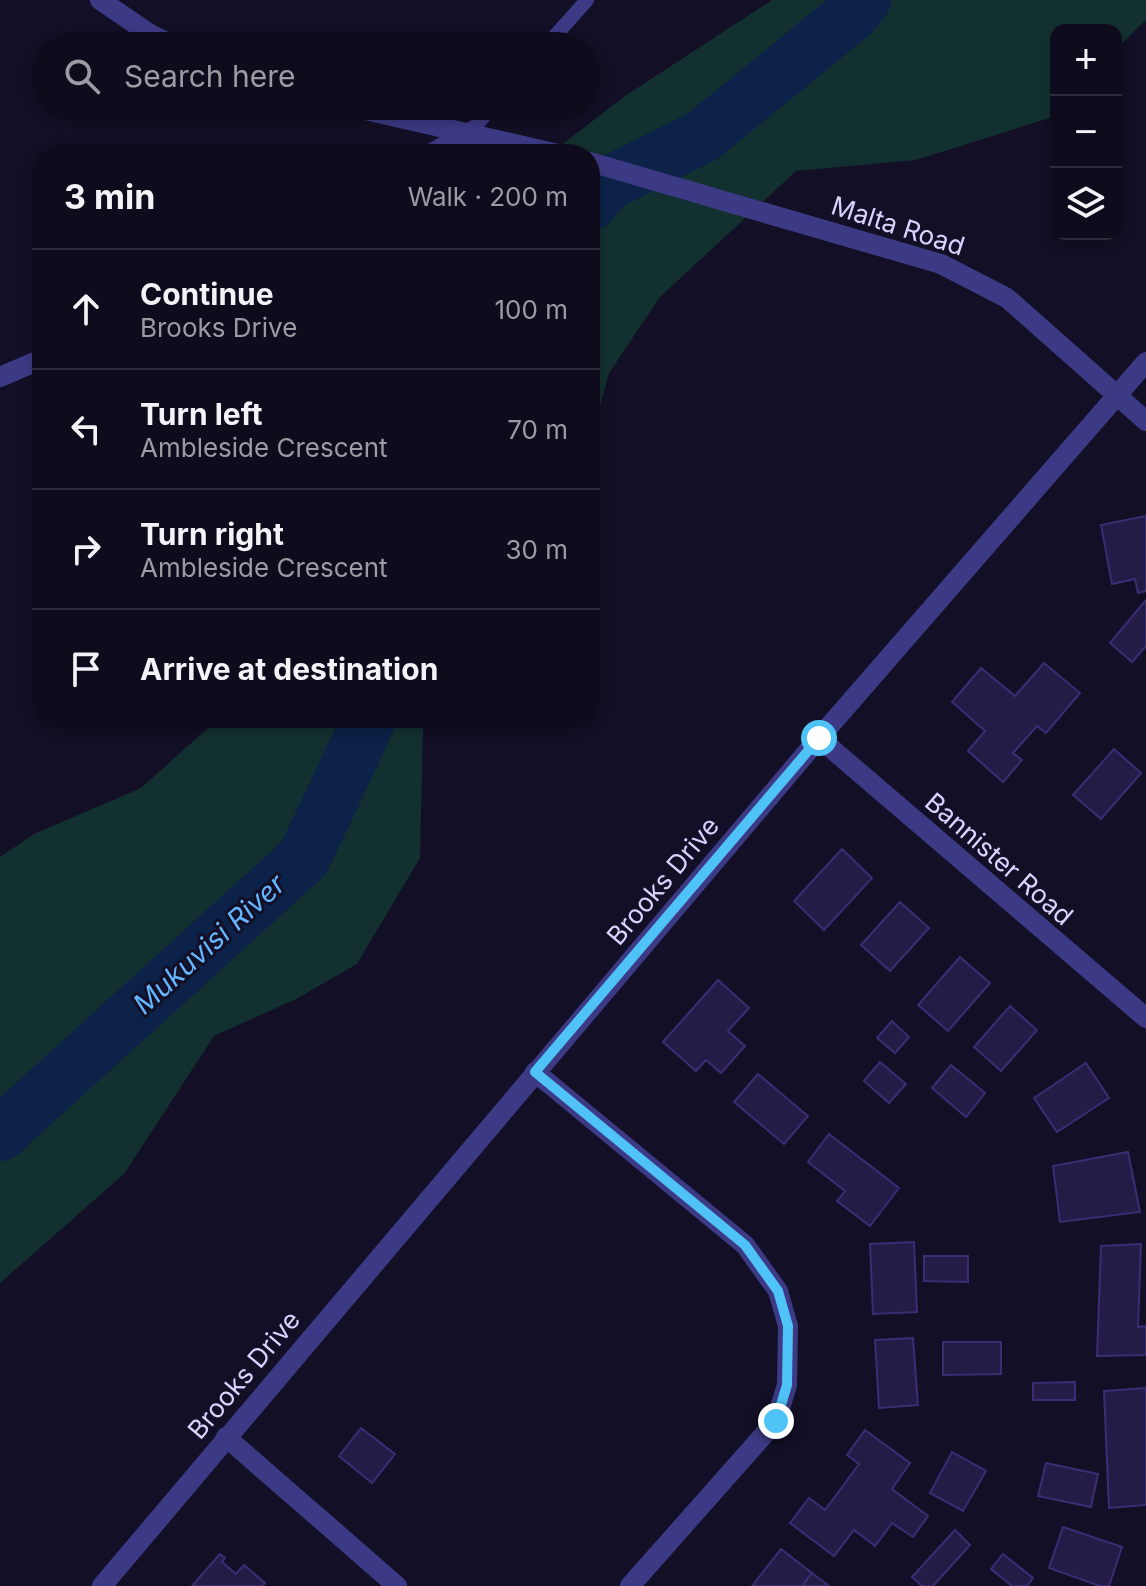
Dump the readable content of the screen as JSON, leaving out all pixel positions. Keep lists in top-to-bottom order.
{
  "streets": {
    "street": ["Malta Road", "Bannister Road", "Brooks Drive"]
  },
  "crossings": [
    ["Malta Road", "Brooks Drive"],
    ["Bannister Road", "Brooks Drive"]
  ],
  "water": ["Mukuvisi River"],
  "page": {
    "map_buttons": ["+", "−"],
    "search": "Search here",
    "heading": ["3 min", "Walk · 200 m"],
    "list": [
      ["Continue", "Brooks Drive", "100 m"],
      ["Turn left", "Ambleside Crescent", "70 m"],
      ["Turn right", "Ambleside Crescent", "30 m"],
      "Arrive at destination"
    ]
  }
}
